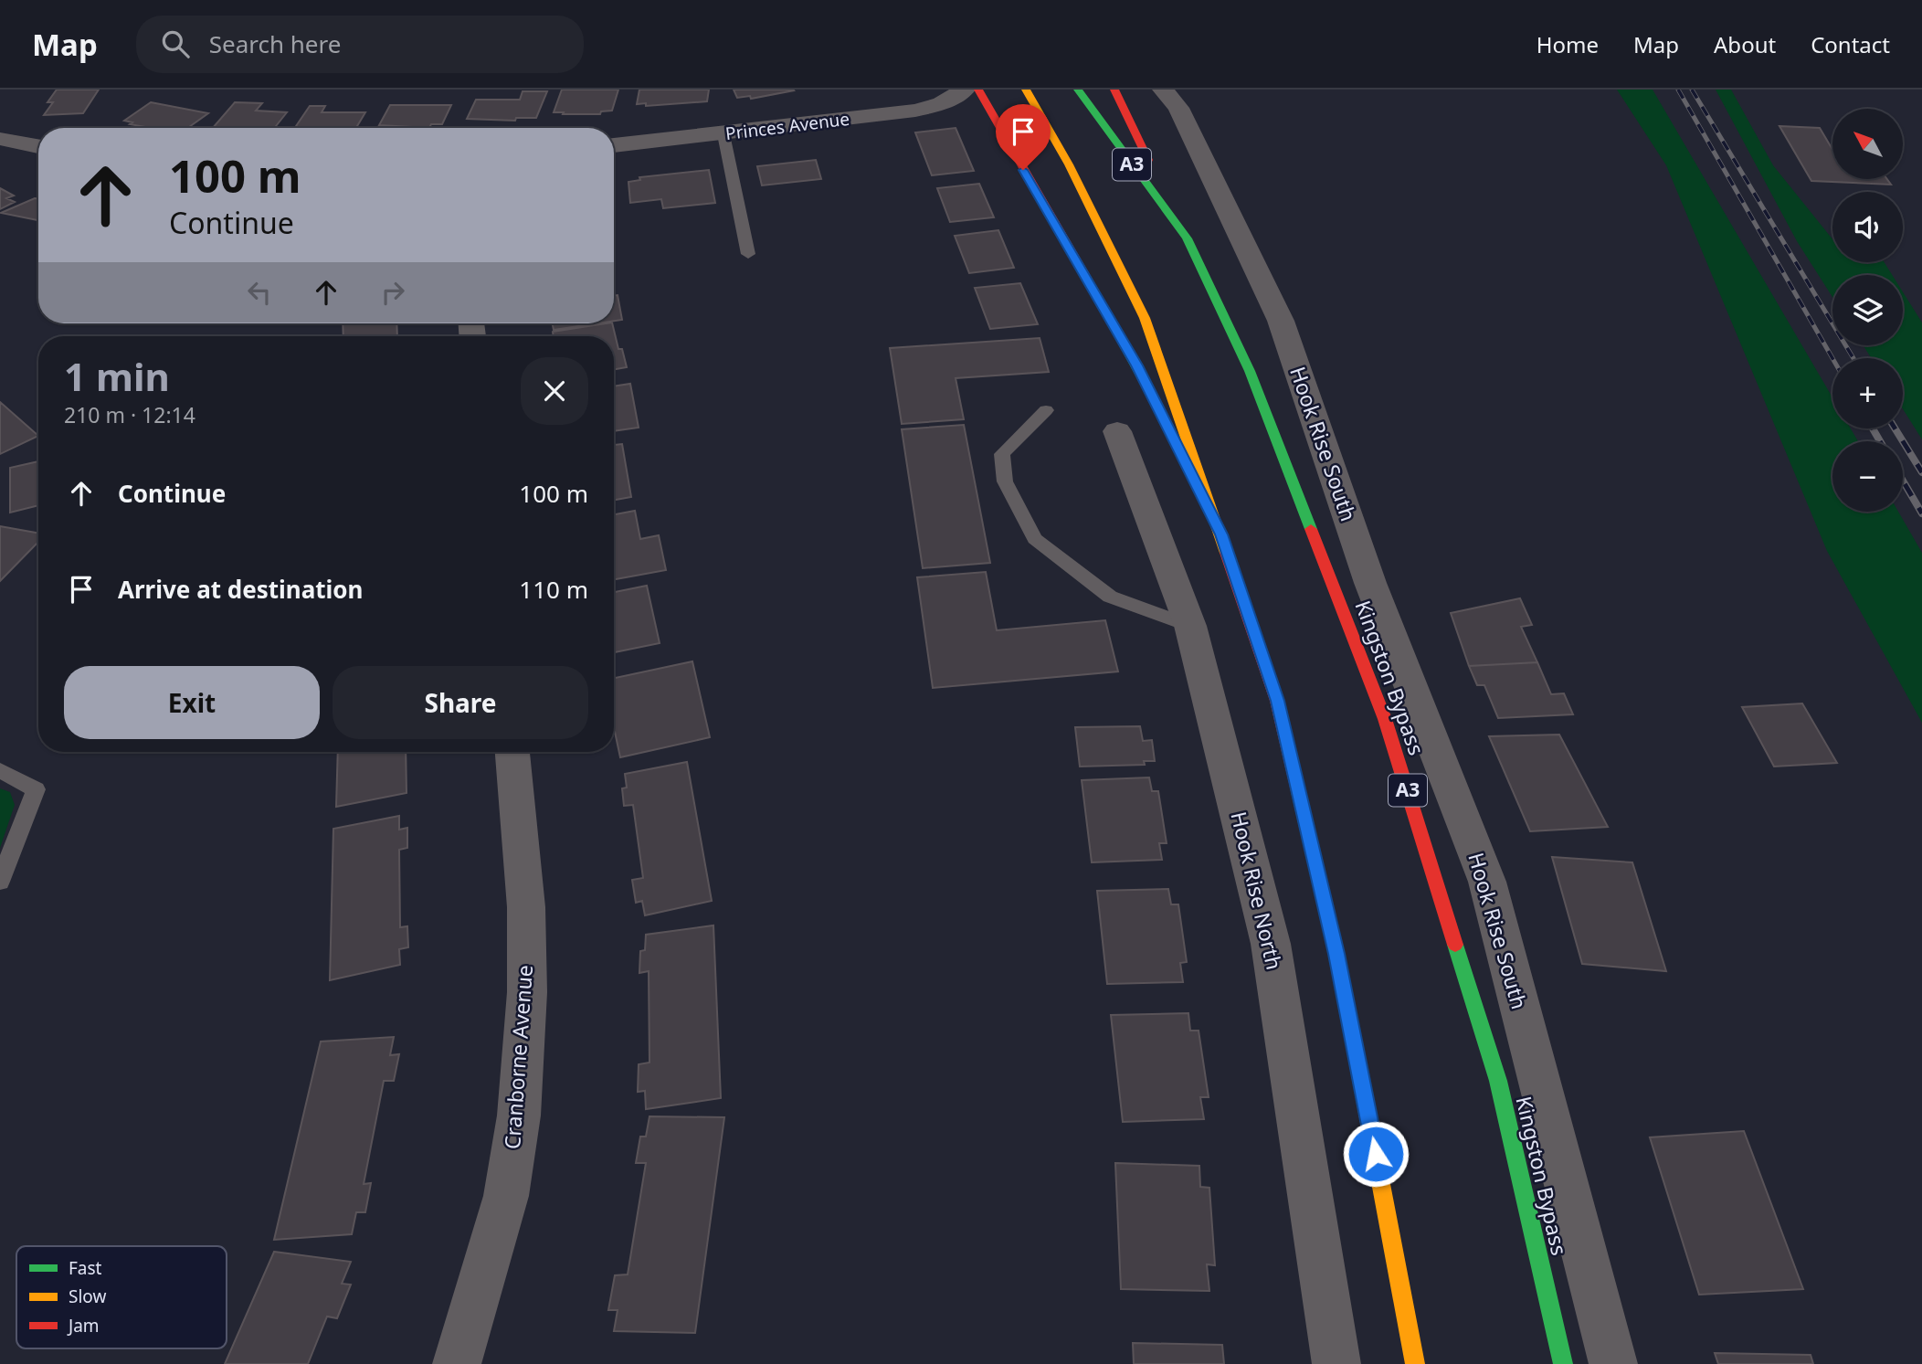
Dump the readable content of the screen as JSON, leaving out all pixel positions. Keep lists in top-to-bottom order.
{
  "streets": {
    "highway": ["A3", "Kingston Bypass"],
    "street": [
      "Princes Avenue",
      "Hook Rise South",
      "Hook Rise North",
      "Cranborne Avenue"
    ]
  },
  "legend": ["Fast", "Slow", "Jam"],
  "north": "top left",
  "page": {
    "header": "Map",
    "search": "Search here",
    "nav": [
      "Home",
      "Map",
      "About",
      "Contact"
    ],
    "map_buttons": ["+", "−"],
    "turn": ["100 m", "Continue"],
    "heading": ["1 min", "210 m · 12:14"],
    "list": [
      {
        "name": "Continue",
        "value": "100 m"
      },
      {
        "name": "Arrive at destination",
        "value": "110 m"
      }
    ],
    "buttons": ["Exit", "Share"]
  }
}
